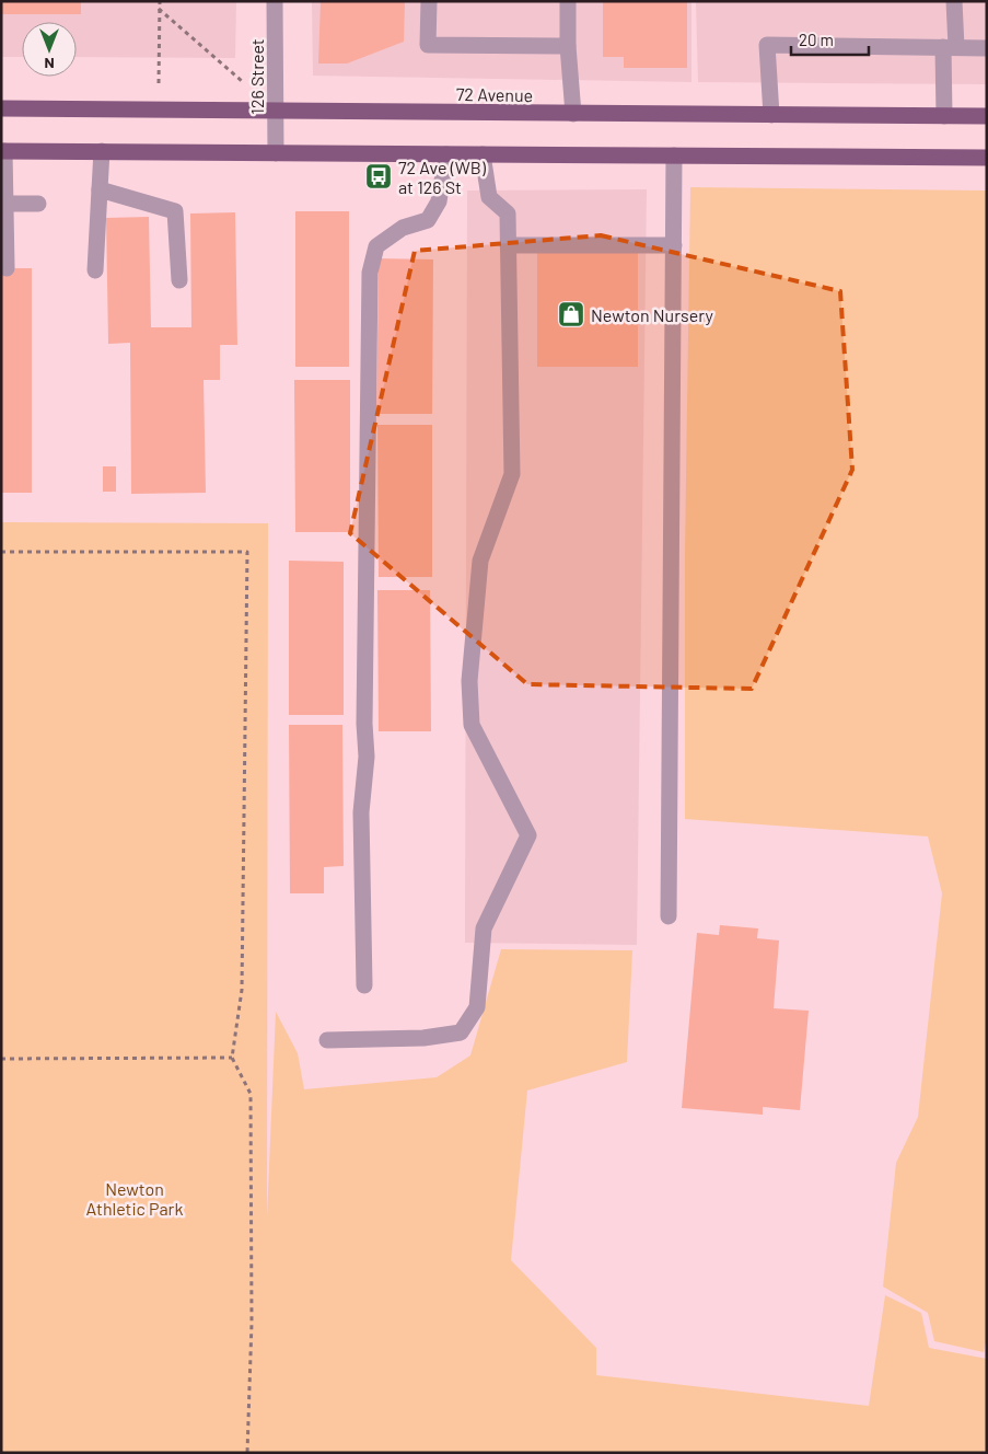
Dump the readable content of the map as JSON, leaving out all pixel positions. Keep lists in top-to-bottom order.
{
  "streets": {
    "main road": ["72 Avenue"],
    "street": ["126 Street"]
  },
  "crossings": [
    ["126 Street", "72 Avenue"]
  ],
  "parks": ["Newton Athletic Park"],
  "places": {
    "bus stop": ["72 Ave (WB) at 126 St"],
    "shop": ["Newton Nursery"]
  },
  "scale_bar": "20 m",
  "north": "bottom"
}
